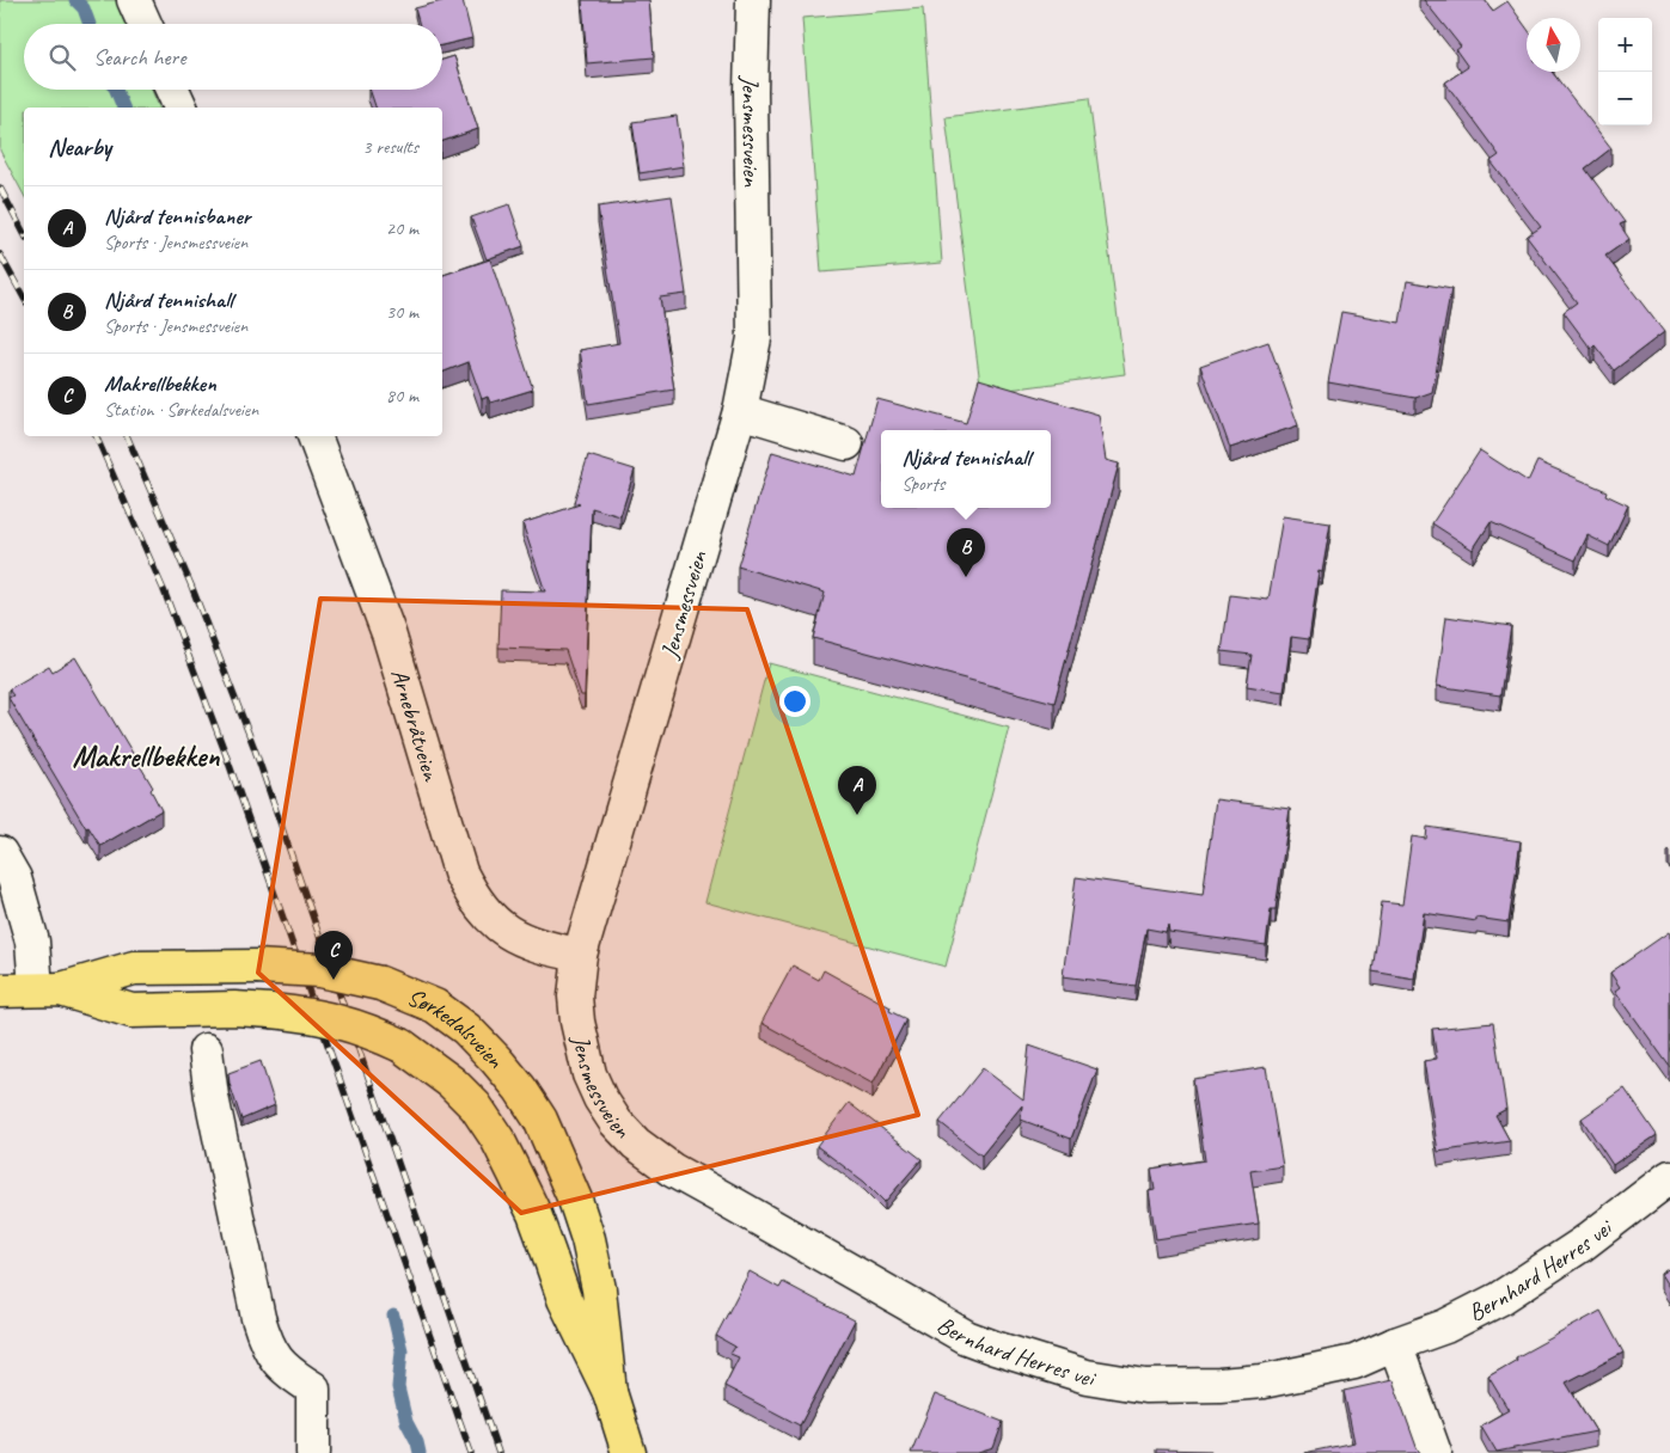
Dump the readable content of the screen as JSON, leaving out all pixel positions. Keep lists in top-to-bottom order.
{
  "streets": {
    "main road": ["Sørkedalsveien"],
    "street": ["Jensmessveien", "Arnebråtveien", "Bernhard Herres vei"]
  },
  "crossings": [
    ["Jensmessveien", "Arnebråtveien"],
    ["Jensmessveien", "Bernhard Herres vei"]
  ],
  "districts": ["Makrellbekken"],
  "north": "top",
  "page": {
    "map_buttons": ["+", "−"],
    "search": "Search here",
    "heading": ["Nearby", "3 results"],
    "list": [
      {
        "mark": "A",
        "name": "Njård tennisbaner",
        "note": "Sports · Jensmessveien",
        "value": "20 m"
      },
      {
        "mark": "B",
        "name": "Njård tennishall",
        "note": "Sports · Jensmessveien",
        "value": "30 m"
      },
      {
        "mark": "C",
        "name": "Makrellbekken",
        "note": "Station · Sørkedalsveien",
        "value": "80 m"
      }
    ],
    "popup": ["Njård tennishall", "Sports"],
    "pins": ["B", "A", "C"]
  }
}
